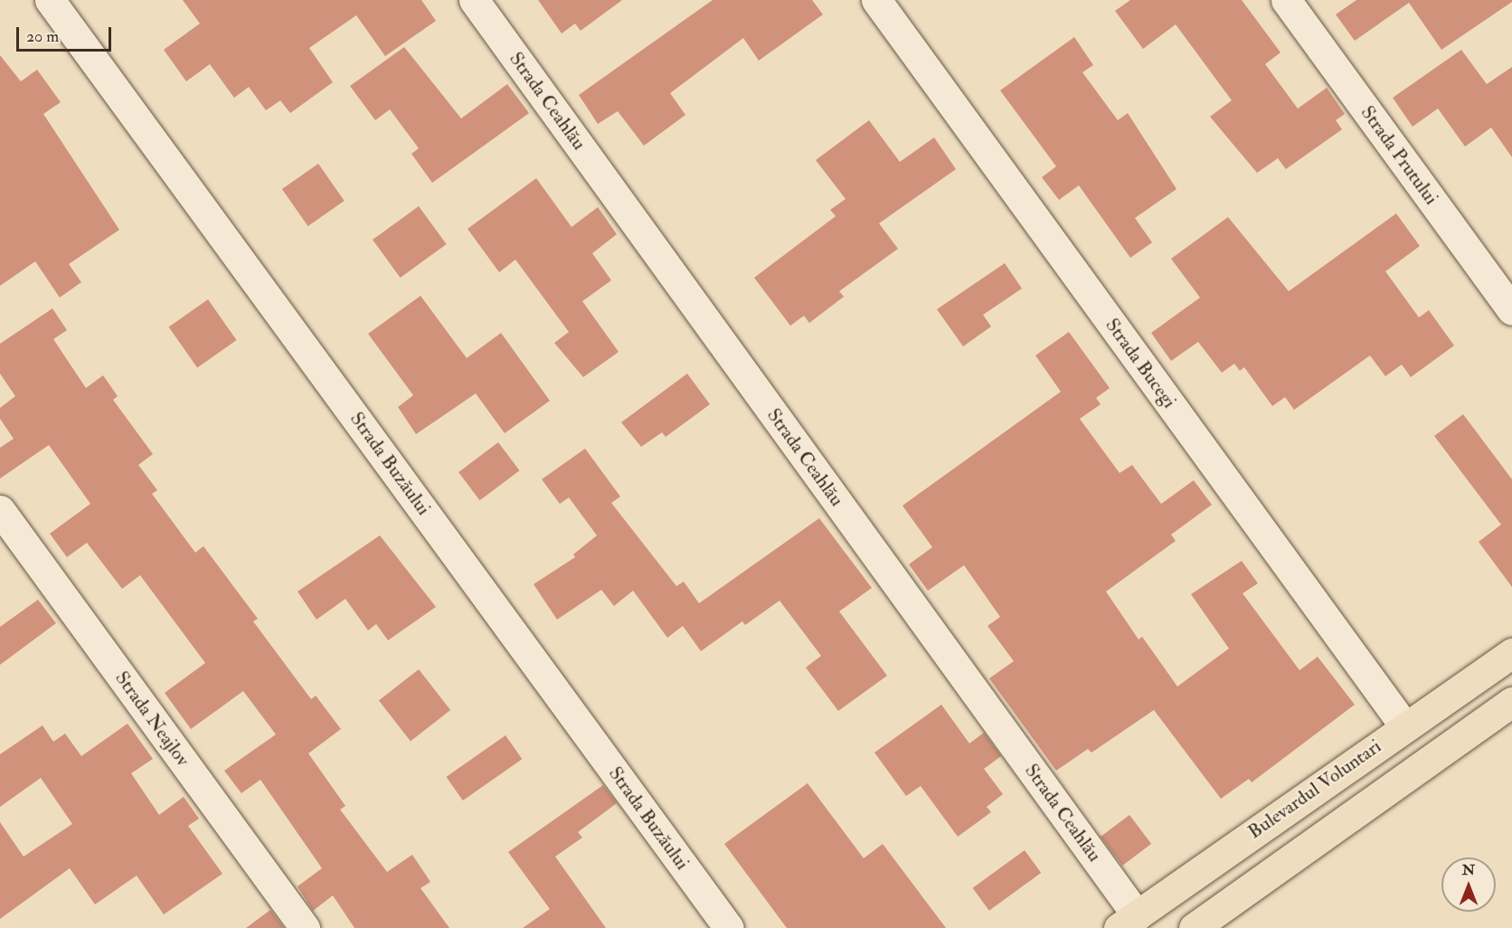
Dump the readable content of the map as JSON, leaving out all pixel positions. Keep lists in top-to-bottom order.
{
  "streets": {
    "highway": ["Bulevardul Voluntari"],
    "street": [
      "Strada Ceahlău",
      "Strada Prutului",
      "Strada Bucegi",
      "Strada Buzăului",
      "Strada Neajlov"
    ]
  },
  "crossings": [
    ["Strada Ceahlău", "Bulevardul Voluntari"],
    ["Strada Bucegi", "Bulevardul Voluntari"]
  ],
  "scale_bar": "20 m",
  "north": "top"
}
